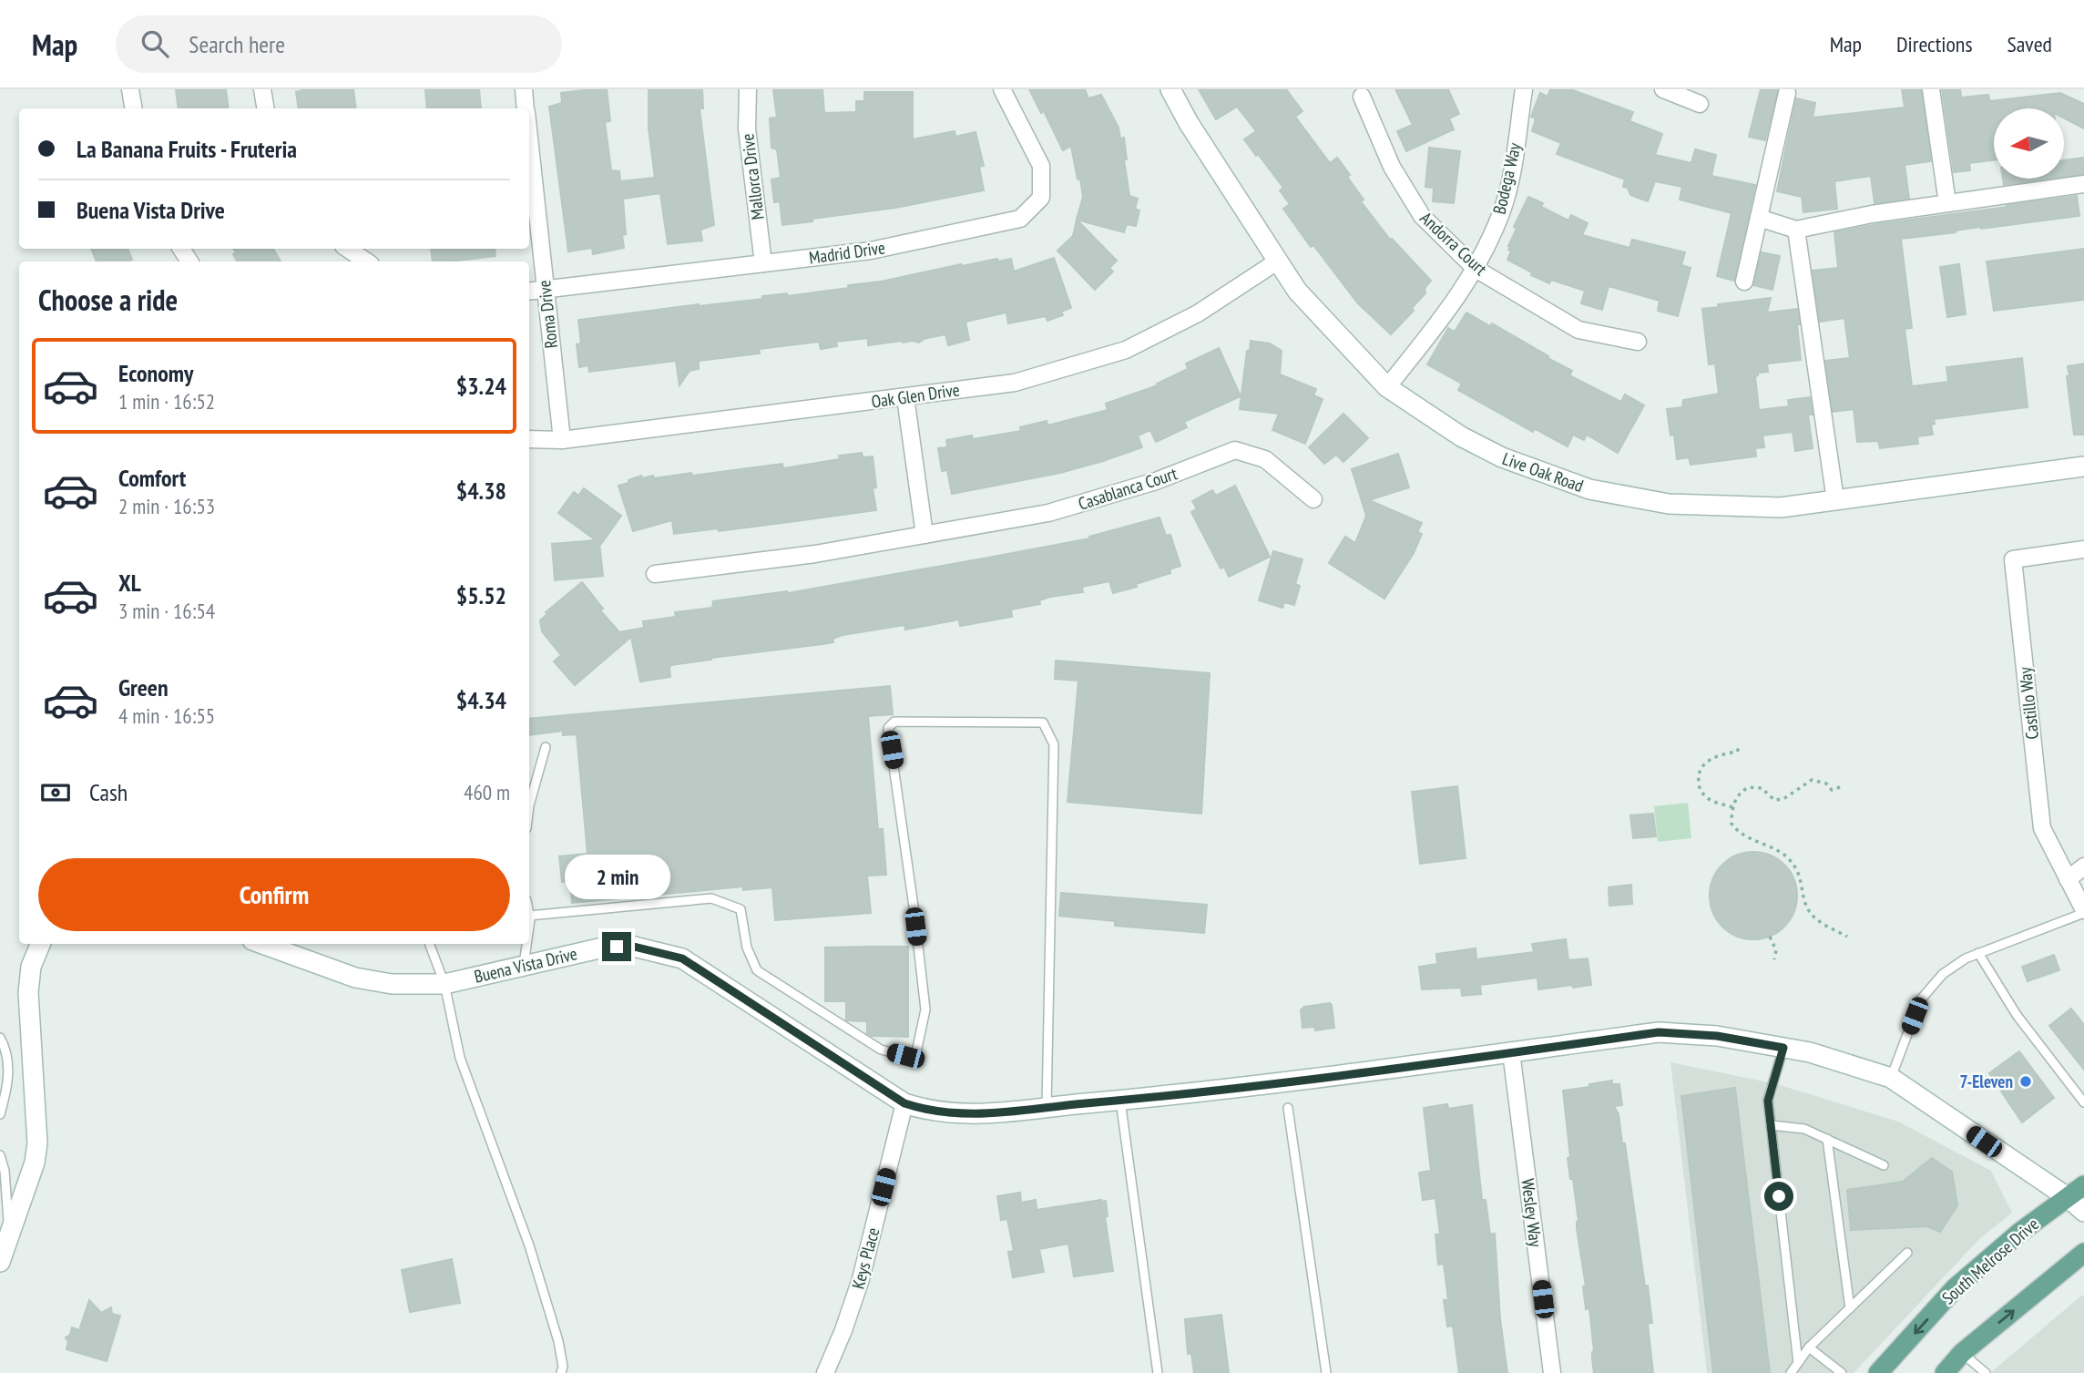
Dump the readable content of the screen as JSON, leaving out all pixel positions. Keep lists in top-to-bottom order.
{
  "streets": {
    "main road": ["South Melrose Drive"],
    "street": [
      "Mallorca Drive",
      "Bodega Way",
      "Andorra Court",
      "Madrid Drive",
      "Roma Drive",
      "Oak Glen Drive",
      "Live Oak Road",
      "Casablanca Court",
      "Castillo Way",
      "Buena Vista Drive",
      "Wesley Way",
      "Keys Place"
    ]
  },
  "crossings": [
    ["Mallorca Drive", "Madrid Drive"],
    ["Bodega Way", "Andorra Court"],
    ["Bodega Way", "Live Oak Road"],
    ["Madrid Drive", "Roma Drive"],
    ["Roma Drive", "Oak Glen Drive"],
    ["Oak Glen Drive", "Live Oak Road"],
    ["Buena Vista Drive", "Wesley Way"],
    ["Buena Vista Drive", "Keys Place"],
    ["Buena Vista Drive", "South Melrose Drive"]
  ],
  "places": ["7-Eleven"],
  "north": "left",
  "page": {
    "header": "Map",
    "search": "Search here",
    "nav": ["Map", "Directions", "Saved"],
    "banner": ["La Banana Fruits - Fruteria", "Buena Vista Drive"],
    "heading": "Choose a ride",
    "list": [
      {
        "name": "Economy",
        "note": "1 min · 16:52",
        "value": "$3.24"
      },
      {
        "name": "Comfort",
        "note": "2 min · 16:53",
        "value": "$4.38"
      },
      {
        "name": "XL",
        "note": "3 min · 16:54",
        "value": "$5.52"
      },
      {
        "name": "Green",
        "note": "4 min · 16:55",
        "value": "$4.34"
      }
    ],
    "pay": ["Cash", "460 m"],
    "buttons": "Confirm",
    "bubble": "2 min"
  }
}
